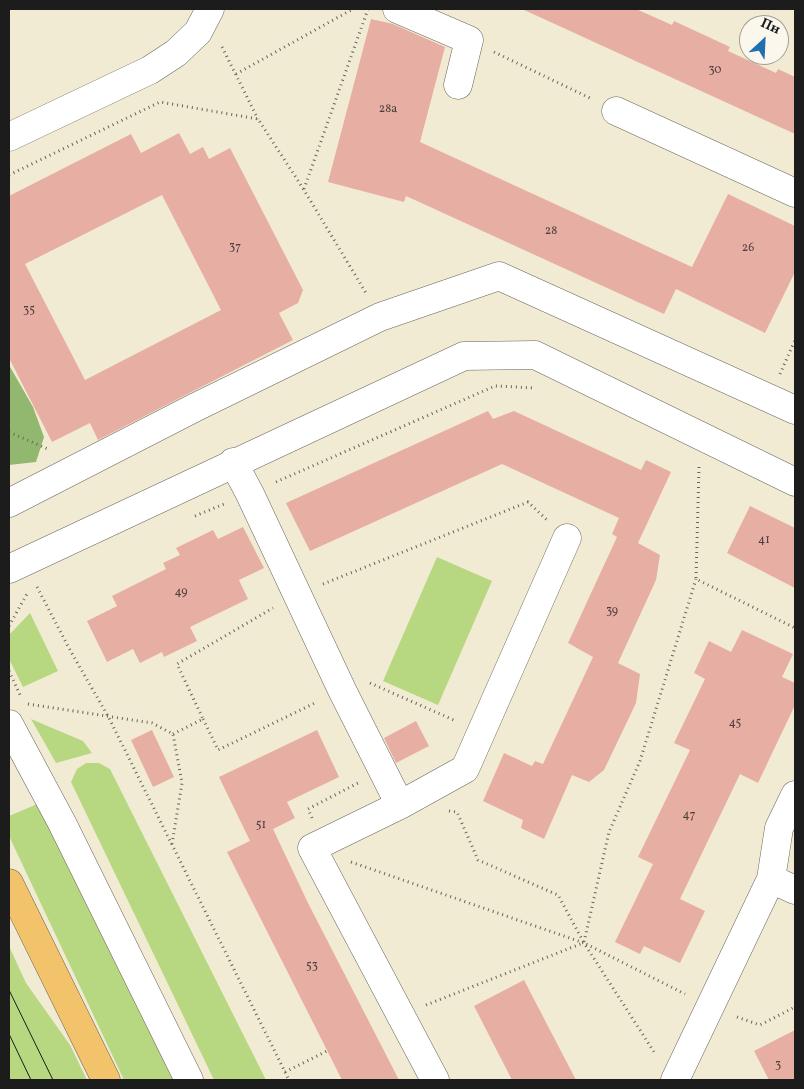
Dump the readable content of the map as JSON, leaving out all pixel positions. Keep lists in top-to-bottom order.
{
  "house_numbers": [
    "30",
    "28а",
    "28",
    "37",
    "26",
    "35",
    "41",
    "49",
    "39",
    "45",
    "47",
    "51",
    "53",
    "3"
  ],
  "north": "top right"
}
